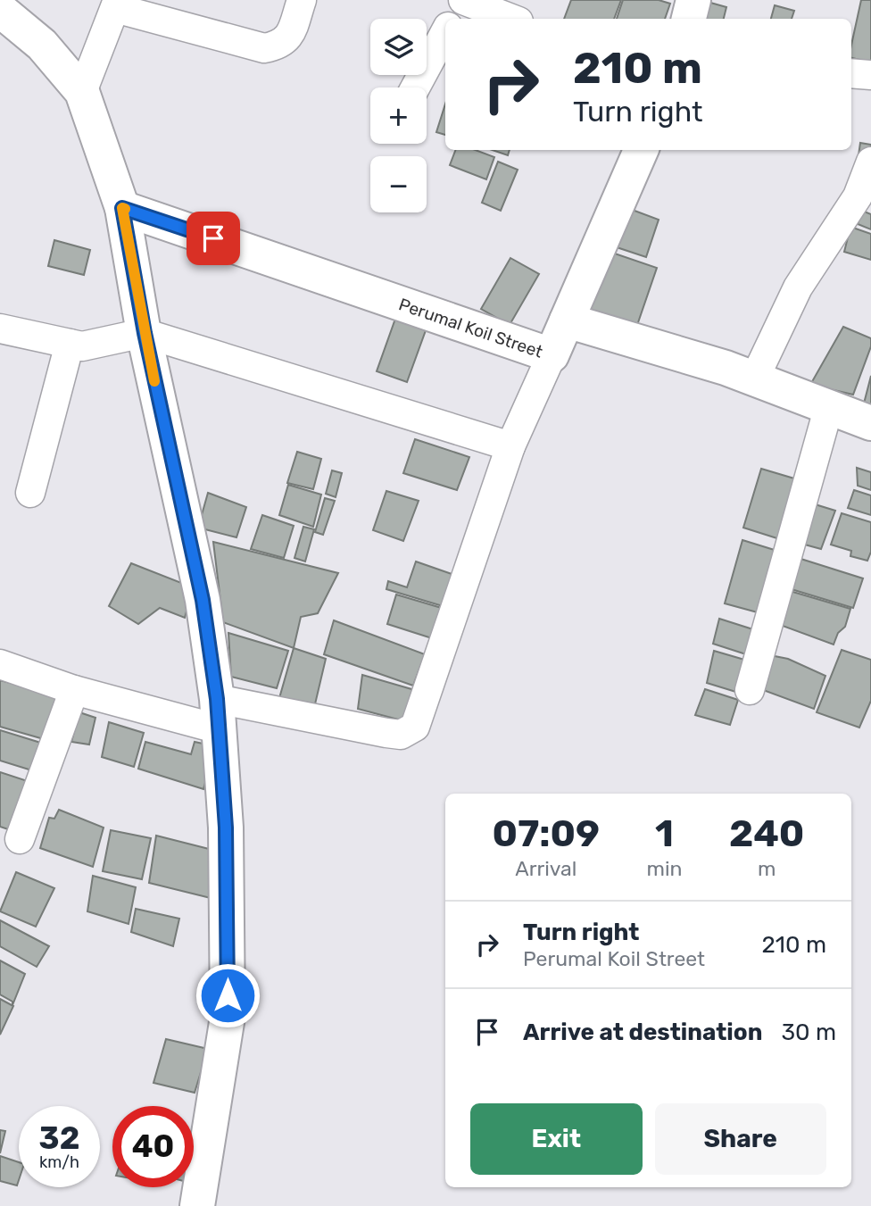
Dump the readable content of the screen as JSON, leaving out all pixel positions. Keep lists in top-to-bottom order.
{
  "streets": {
    "street": ["Perumal Koil Street"]
  },
  "page": {
    "map_buttons": ["+", "−"],
    "turn": ["210 m", "Turn right"],
    "eta": [
      "07:09",
      "Arrival",
      "1",
      "min",
      "240",
      "m"
    ],
    "list": [
      {
        "name": "Turn right",
        "note": "Perumal Koil Street",
        "value": "210 m"
      },
      {
        "name": "Arrive at destination",
        "value": "30 m"
      }
    ],
    "buttons": ["Exit", "Share"],
    "speed": "32 km/h",
    "limit": "40"
  }
}
